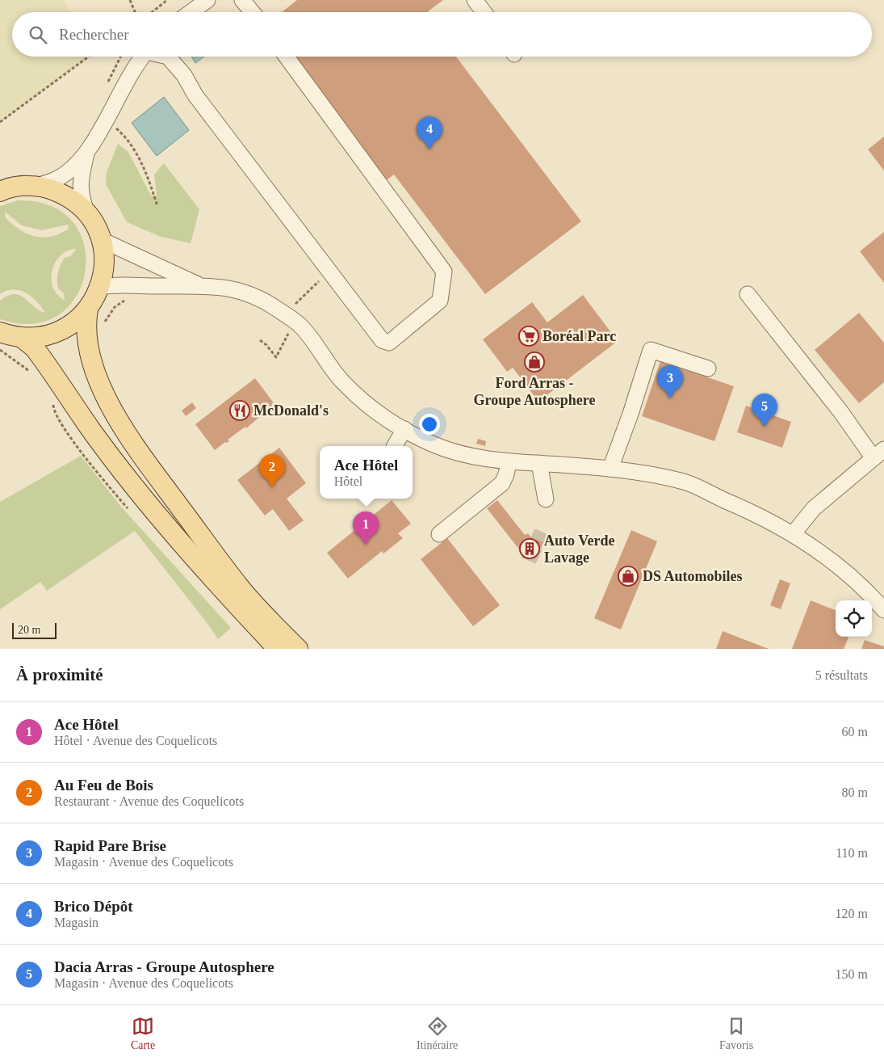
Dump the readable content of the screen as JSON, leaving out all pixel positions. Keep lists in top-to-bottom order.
{
  "places": {
    "supermarket": ["Boréal Parc"],
    "shop": ["Ford Arras - Groupe Autosphere", "DS Automobiles"],
    "restaurant": ["McDonald's"],
    "building": ["Auto Verde Lavage"]
  },
  "scale_bar": "20 m",
  "page": {
    "search": "Rechercher",
    "pins": [
      "4",
      "3",
      "5",
      "2",
      "1"
    ],
    "popup": ["Ace Hôtel", "Hôtel"],
    "scale": "20 m",
    "heading": ["À proximité", "5 résultats"],
    "list": [
      {
        "mark": "1",
        "name": "Ace Hôtel",
        "note": "Hôtel · Avenue des Coquelicots",
        "value": "60 m"
      },
      {
        "mark": "2",
        "name": "Au Feu de Bois",
        "note": "Restaurant · Avenue des Coquelicots",
        "value": "80 m"
      },
      {
        "mark": "3",
        "name": "Rapid Pare Brise",
        "note": "Magasin · Avenue des Coquelicots",
        "value": "110 m"
      },
      {
        "mark": "4",
        "name": "Brico Dépôt",
        "note": "Magasin",
        "value": "120 m"
      },
      {
        "mark": "5",
        "name": "Dacia Arras - Groupe Autosphere",
        "note": "Magasin · Avenue des Coquelicots",
        "value": "150 m"
      }
    ],
    "nav": ["Carte", "Itinéraire", "Favoris"]
  }
}
